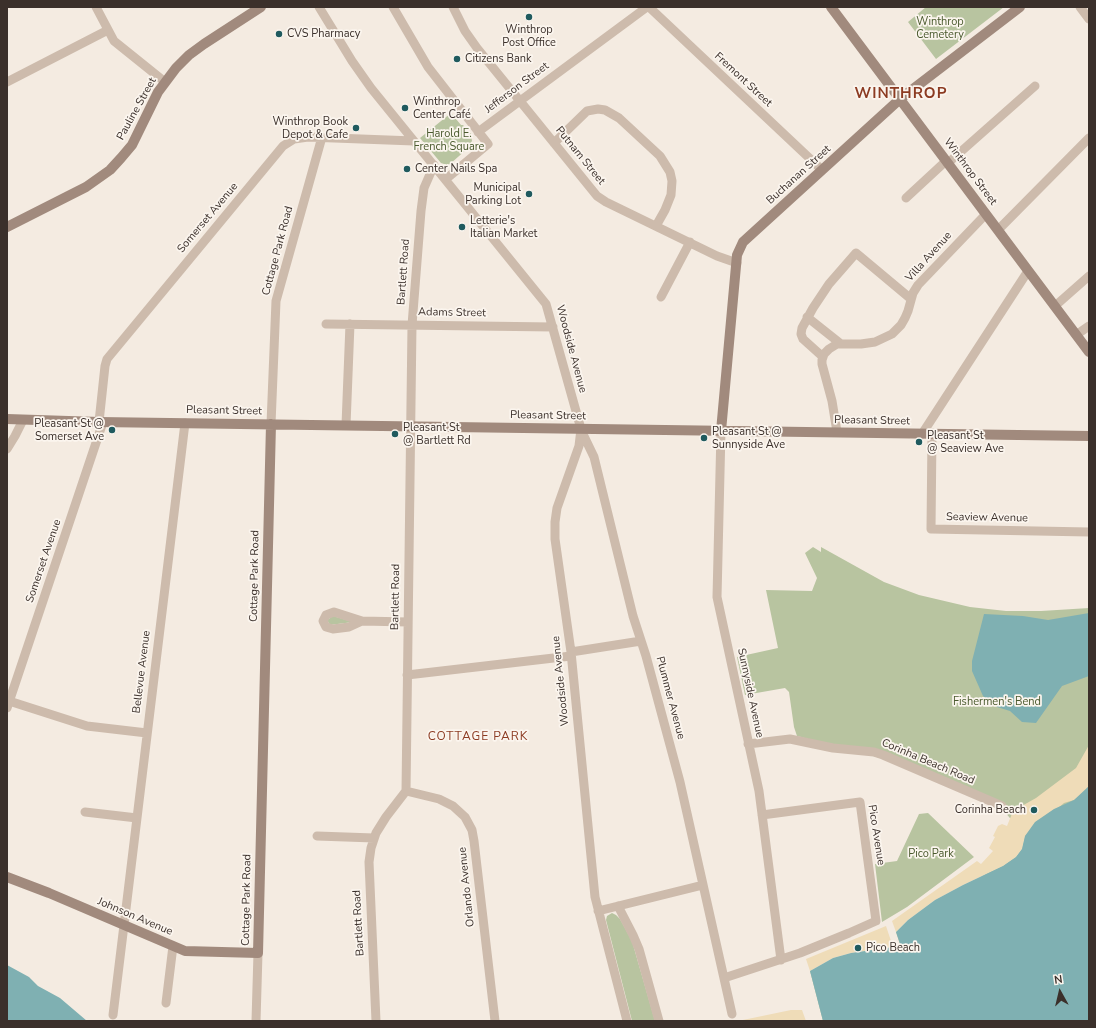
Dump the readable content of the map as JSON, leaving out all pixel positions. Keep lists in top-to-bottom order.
{
  "streets": {
    "main road": [
      "Pauline Street",
      "Winthrop Street",
      "Buchanan Street",
      "Cottage Park Road",
      "Pleasant Street",
      "Johnson Avenue"
    ],
    "street": [
      "Fremont Street",
      "Jefferson Street",
      "Putnam Street",
      "Somerset Avenue",
      "Villa Avenue",
      "Bartlett Road",
      "Adams Street",
      "Woodside Avenue",
      "Seaview Avenue",
      "Bellevue Avenue",
      "Sunnyside Avenue",
      "Plummer Avenue",
      "Corinha Beach Road",
      "Pico Avenue",
      "Orlando Avenue"
    ]
  },
  "crossings": [
    ["Fremont Street", "Jefferson Street"],
    ["Fremont Street", "Buchanan Street"],
    ["Jefferson Street", "Putnam Street"],
    ["Putnam Street", "Buchanan Street"],
    ["Winthrop Street", "Buchanan Street"],
    ["Winthrop Street", "Villa Avenue"],
    ["Buchanan Street", "Pleasant Street"],
    ["Buchanan Street", "Sunnyside Avenue"],
    ["Somerset Avenue", "Cottage Park Road"],
    ["Somerset Avenue", "Woodside Avenue"],
    ["Somerset Avenue", "Pleasant Street"],
    ["Cottage Park Road", "Pleasant Street"],
    ["Cottage Park Road", "Johnson Avenue"],
    ["Bartlett Road", "Adams Street"],
    ["Bartlett Road", "Woodside Avenue"],
    ["Bartlett Road", "Pleasant Street"],
    ["Bartlett Road", "Orlando Avenue"],
    ["Adams Street", "Woodside Avenue"],
    ["Woodside Avenue", "Pleasant Street"],
    ["Woodside Avenue", "Plummer Avenue"],
    ["Pleasant Street", "Seaview Avenue"],
    ["Pleasant Street", "Bellevue Avenue"],
    ["Pleasant Street", "Sunnyside Avenue"],
    ["Pleasant Street", "Plummer Avenue"],
    ["Bellevue Avenue", "Johnson Avenue"],
    ["Sunnyside Avenue", "Corinha Beach Road"],
    ["Sunnyside Avenue", "Pico Avenue"]
  ],
  "districts": ["WINTHROP", "COTTAGE PARK"],
  "parks": [
    "Winthrop Cemetery",
    "Harold E. French Square",
    "Fishermen's Bend",
    "Pico Park"
  ],
  "places": [
    "Winthrop Post Office",
    "CVS Pharmacy",
    "Citizens Bank",
    "Winthrop Center Café",
    "Winthrop Book Depot & Cafe",
    "Center Nails Spa",
    "Municipal Parking Lot",
    "Letterie's Italian Market",
    "Pleasant St @ Somerset Ave",
    "Pleasant St @ Bartlett Rd",
    "Pleasant St @ Sunnyside Ave",
    "Pleasant St @ Seaview Ave",
    "Corinha Beach",
    "Pico Beach"
  ],
  "north": "top"
}
